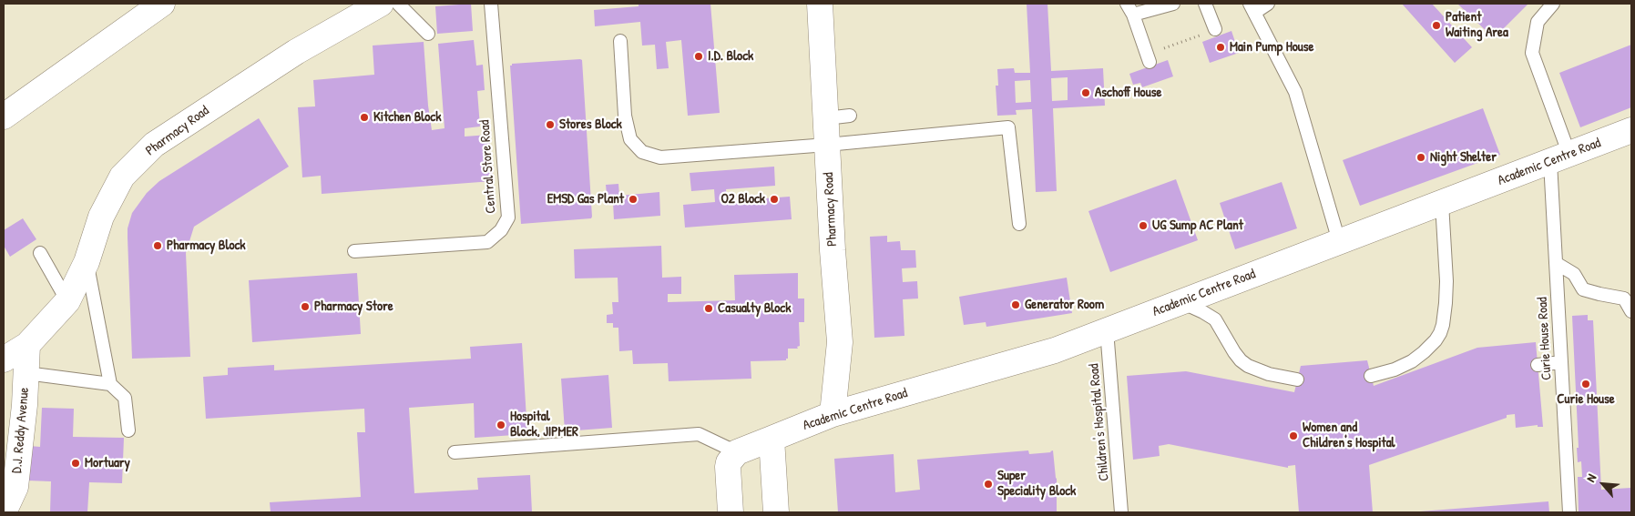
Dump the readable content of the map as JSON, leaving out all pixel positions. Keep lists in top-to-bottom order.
{
  "streets": {
    "street": ["Pharmacy Road", "Academic Centre Road", "D.J. Reddy Avenue"],
    "lane": ["Central Store Road", "Curie House Road", "Children's Hospital Road"]
  },
  "crossings": [
    ["Pharmacy Road", "Academic Centre Road"],
    ["Pharmacy Road", "D.J. Reddy Avenue"],
    ["Academic Centre Road", "Curie House Road"],
    ["Academic Centre Road", "Children's Hospital Road"]
  ],
  "places": [
    "Patient Waiting Area",
    "Main Pump House",
    "I.D. Block",
    "Aschoff House",
    "Kitchen Block",
    "Stores Block",
    "Night Shelter",
    "EMSD Gas Plant",
    "O2 Block",
    "UG Sump AC Plant",
    "Pharmacy Block",
    "Generator Room",
    "Pharmacy Store",
    "Casualty Block",
    "Curie House",
    "Hospital Block, JIPMER",
    "Women and Children's Hospital",
    "Mortuary",
    "Super Speciality Block"
  ],
  "north": "top left"
}
